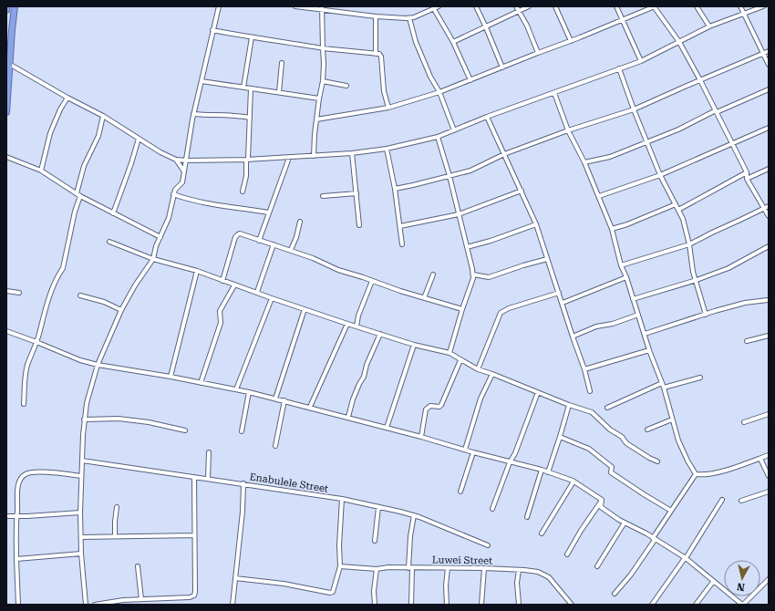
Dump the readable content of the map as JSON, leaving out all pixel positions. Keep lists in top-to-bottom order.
{
  "streets": {
    "street": ["Enabulele Street", "Luwei Street"]
  },
  "north": "bottom"
}
